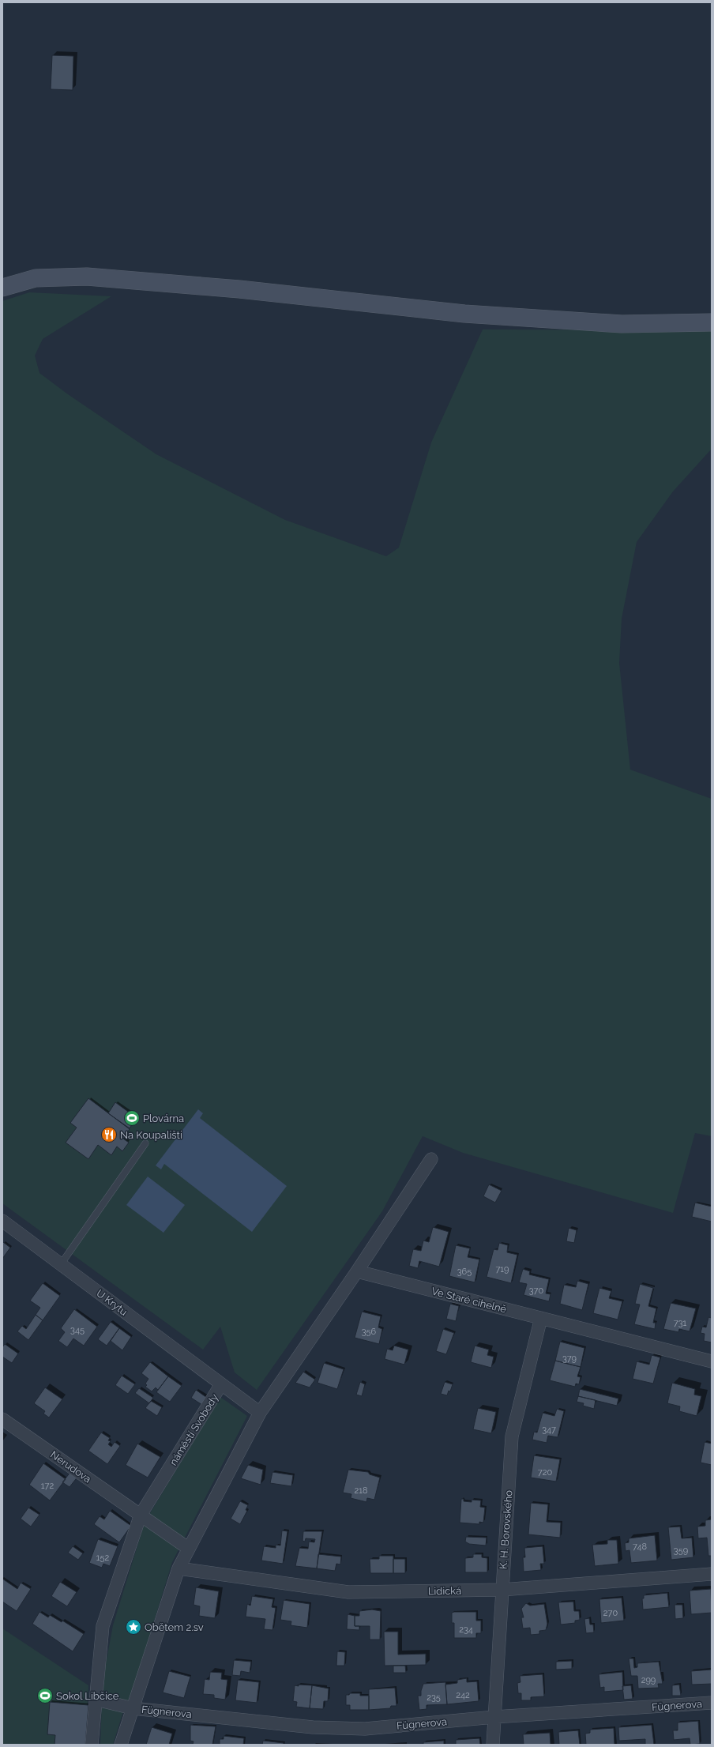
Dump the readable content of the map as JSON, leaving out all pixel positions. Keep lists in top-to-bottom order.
{
  "streets": {
    "street": [
      "Ve Staré cihelně",
      "U Krytu",
      "náměstí Svobody",
      "Nerudova",
      "K. H. Borovského",
      "Lidická",
      "Fügnerova"
    ]
  },
  "crossings": [
    ["Ve Staré cihelně", "K. H. Borovského"],
    ["U Krytu", "náměstí Svobody"],
    ["náměstí Svobody", "Nerudova"],
    ["K. H. Borovského", "Lidická"],
    ["K. H. Borovského", "Fügnerova"]
  ],
  "places": {
    "sports": ["Plovárna", "Sokol Libčice"],
    "restaurant": ["Na Koupališti"],
    "place": ["Obětem 2.sv"]
  },
  "house_numbers": [
    "719",
    "365",
    "370",
    "731",
    "345",
    "356",
    "379",
    "347",
    "720",
    "172",
    "218",
    "748",
    "359",
    "152",
    "270",
    "234",
    "299",
    "242",
    "235"
  ]
}
